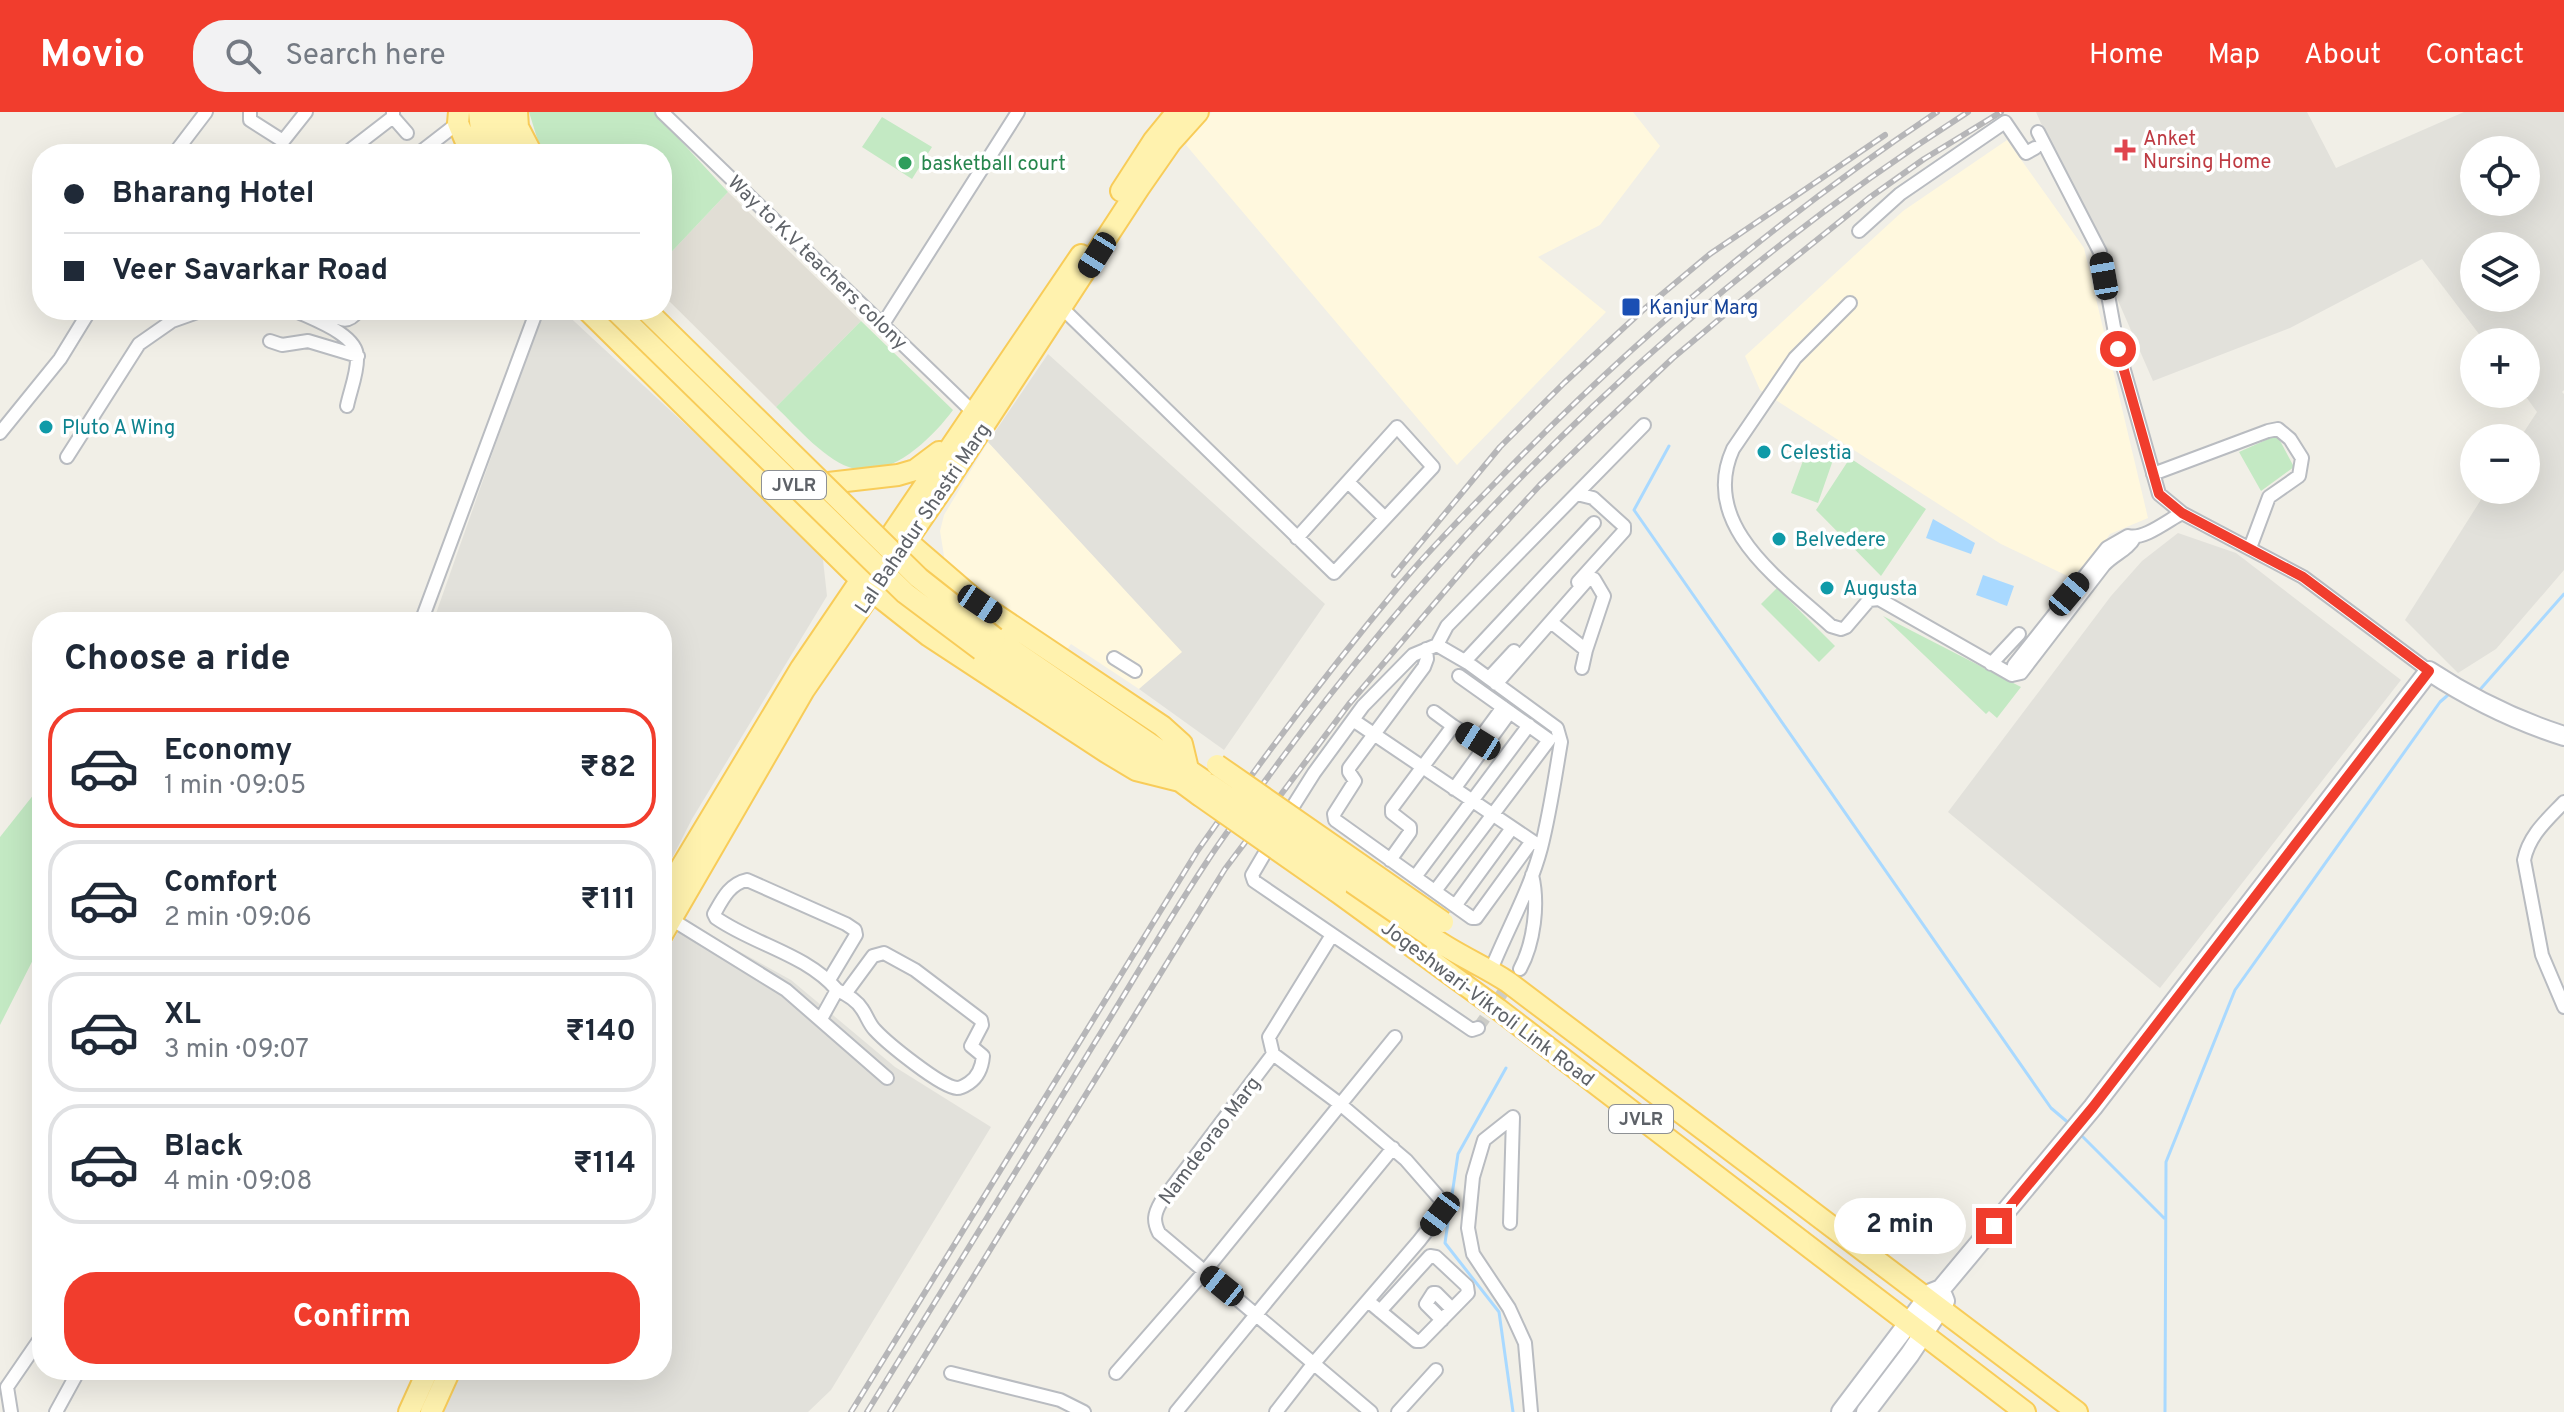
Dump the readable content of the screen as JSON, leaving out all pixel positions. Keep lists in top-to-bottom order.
{
  "streets": {
    "main road": ["JVLR", "Lal Bahadur Shastri Marg", "Jogeshwari-Vikroli Link Road"],
    "street": ["Way to K.V teachers colony", "Namdeorao Marg"]
  },
  "crossings": [
    ["Way to K.V teachers colony", "Lal Bahadur Shastri Marg"],
    ["JVLR", "Jogeshwari-Vikroli Link Road"]
  ],
  "places": {
    "health": ["Anket Nursing Home"],
    "other": [
      "basketball court",
      "Pluto A Wing",
      "Celestia",
      "Belvedere",
      "Augusta"
    ],
    "transit": ["Kanjur Marg"]
  },
  "page": {
    "header": "Movio",
    "search": "Search here",
    "nav": [
      "Home",
      "Map",
      "About",
      "Contact"
    ],
    "map_buttons": ["+", "−"],
    "banner": ["Bharang Hotel", "Veer Savarkar Road"],
    "heading": "Choose a ride",
    "list": [
      {
        "name": "Economy",
        "note": "1 min · 09:05",
        "value": "₹82"
      },
      {
        "name": "Comfort",
        "note": "2 min · 09:06",
        "value": "₹111"
      },
      {
        "name": "XL",
        "note": "3 min · 09:07",
        "value": "₹140"
      },
      {
        "name": "Black",
        "note": "4 min · 09:08",
        "value": "₹114"
      }
    ],
    "bubble": "2 min",
    "buttons": "Confirm"
  }
}
